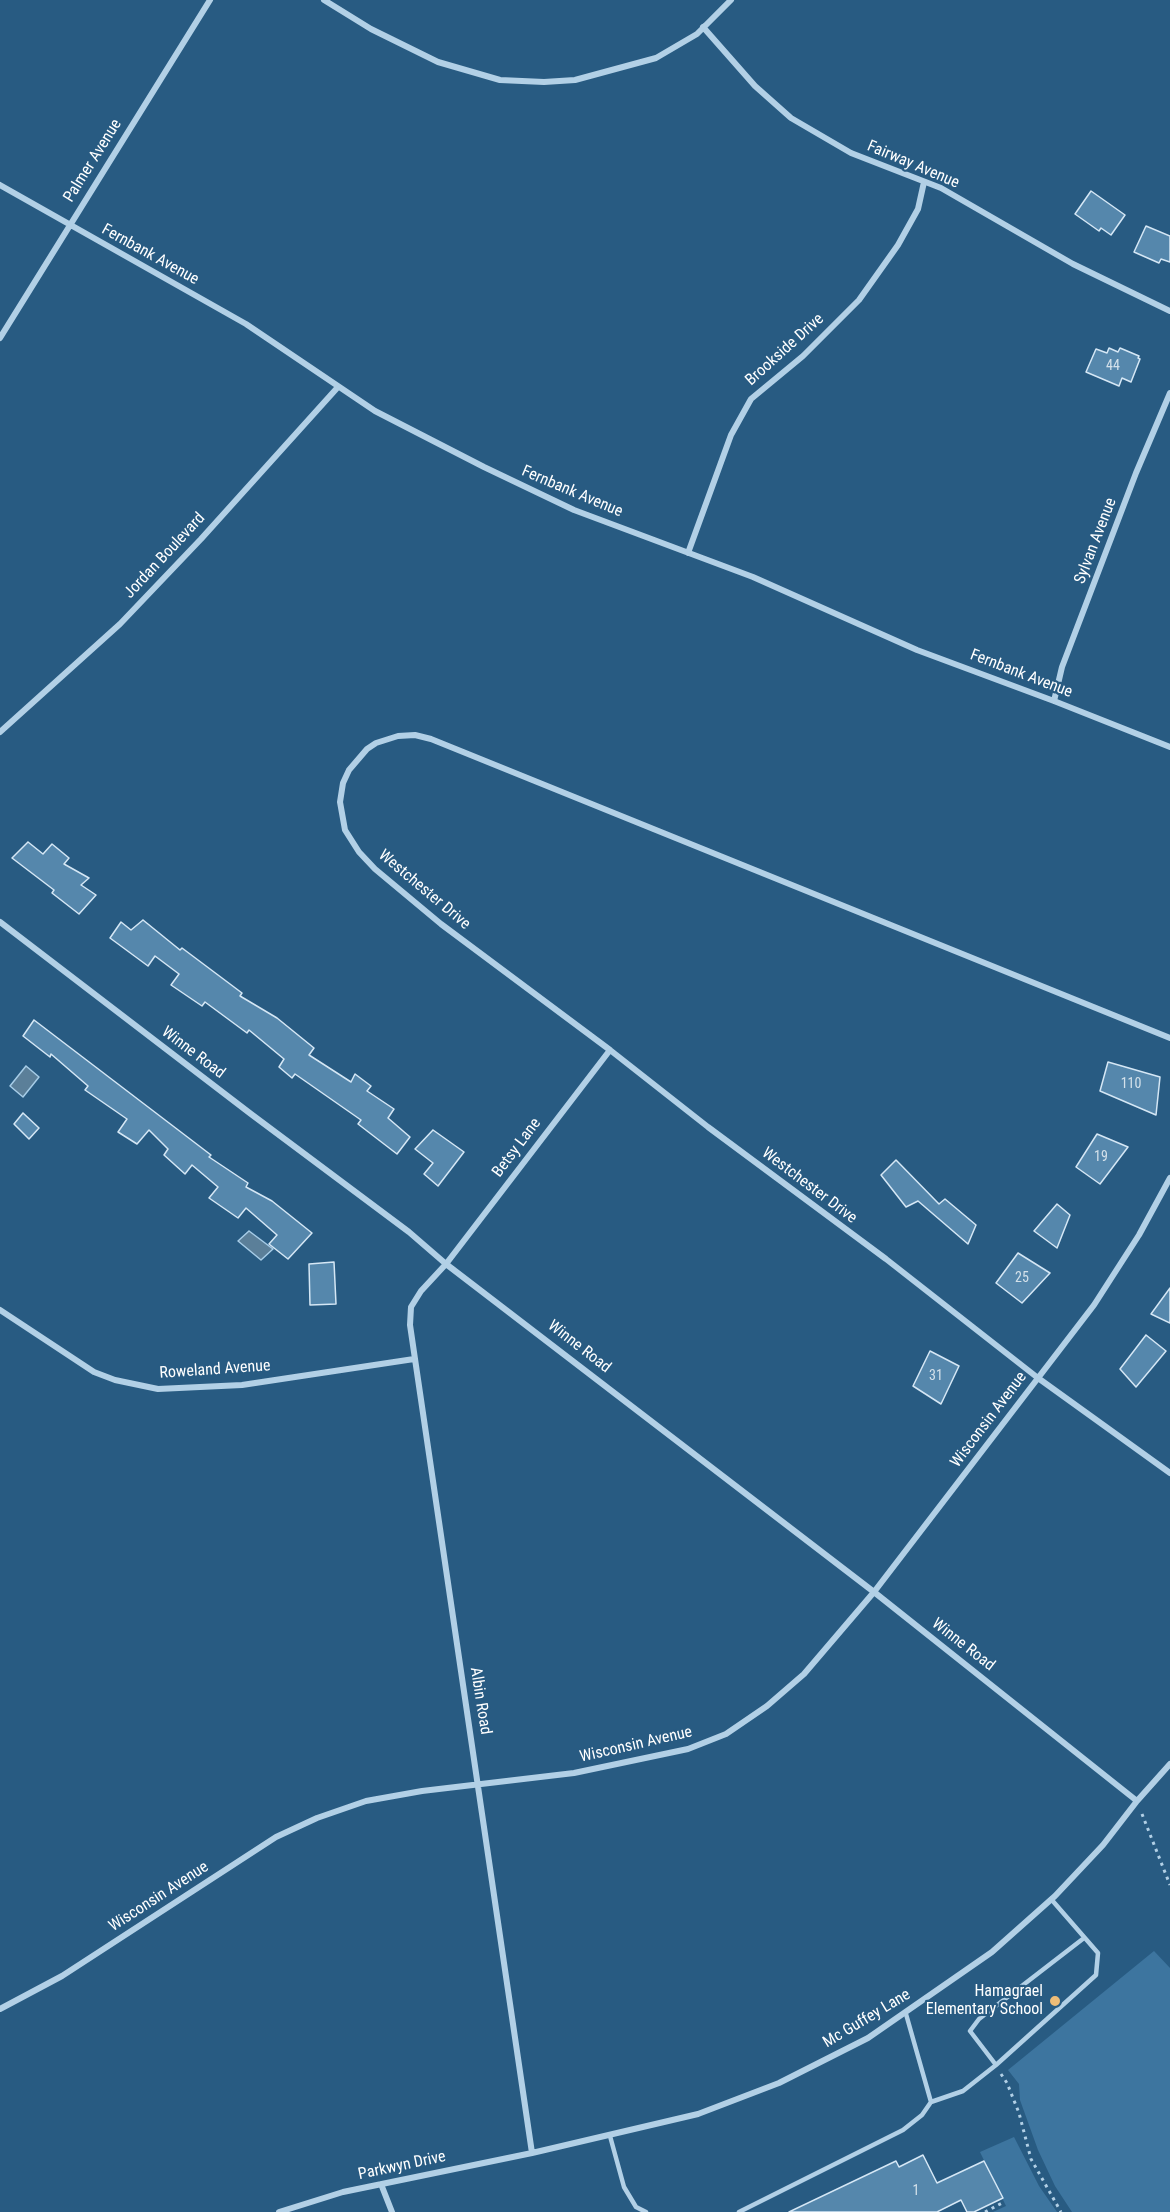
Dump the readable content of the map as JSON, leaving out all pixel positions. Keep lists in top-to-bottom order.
{
  "streets": {
    "street": [
      "Palmer Avenue",
      "Fairway Avenue",
      "Fernbank Avenue",
      "Brookside Drive",
      "Sylvan Avenue",
      "Jordan Boulevard",
      "Westchester Drive",
      "Winne Road",
      "Betsy Lane",
      "Roweland Avenue",
      "Wisconsin Avenue",
      "Albin Road",
      "Mc Guffey Lane",
      "Parkwyn Drive"
    ]
  },
  "crossings": [
    ["Palmer Avenue", "Fernbank Avenue"],
    ["Fairway Avenue", "Brookside Drive"],
    ["Fernbank Avenue", "Brookside Drive"],
    ["Fernbank Avenue", "Sylvan Avenue"],
    ["Fernbank Avenue", "Jordan Boulevard"],
    ["Westchester Drive", "Betsy Lane"],
    ["Westchester Drive", "Wisconsin Avenue"],
    ["Winne Road", "Betsy Lane"],
    ["Winne Road", "Wisconsin Avenue"],
    ["Winne Road", "Albin Road"],
    ["Winne Road", "Mc Guffey Lane"],
    ["Betsy Lane", "Albin Road"],
    ["Roweland Avenue", "Albin Road"],
    ["Wisconsin Avenue", "Albin Road"],
    ["Albin Road", "Mc Guffey Lane"],
    ["Albin Road", "Parkwyn Drive"],
    ["Mc Guffey Lane", "Parkwyn Drive"]
  ],
  "places": ["Hamagrael Elementary School"],
  "house_numbers": [
    "44",
    "110",
    "19",
    "25",
    "31",
    "1"
  ]
}
